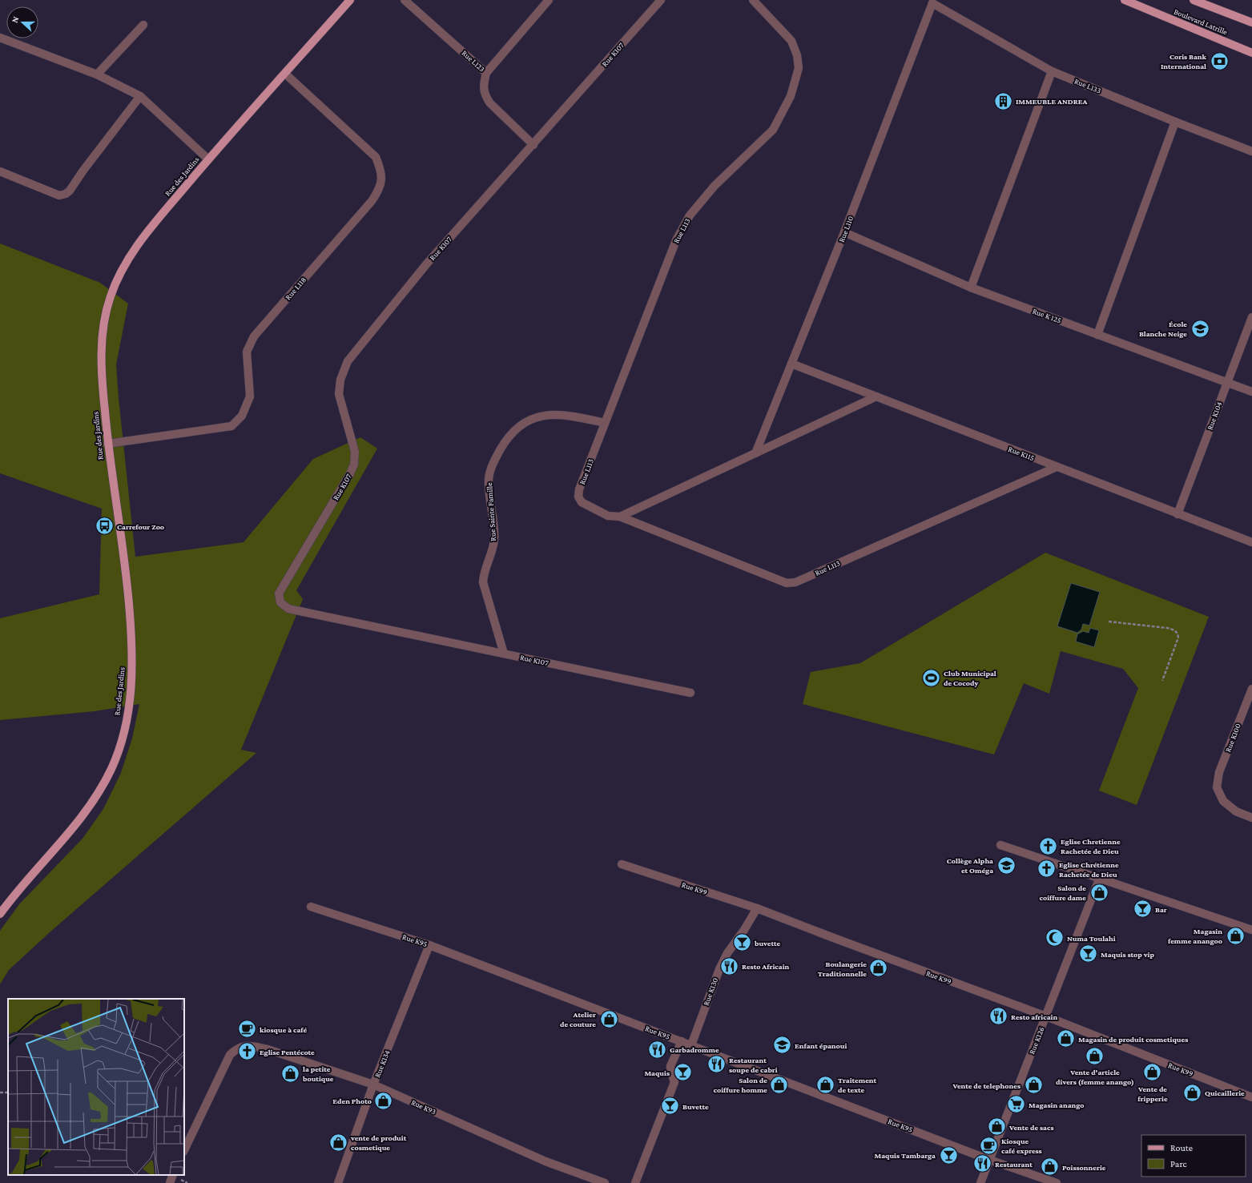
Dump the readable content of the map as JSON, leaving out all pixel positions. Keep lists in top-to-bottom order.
{
  "streets": {
    "main road": ["Boulevard Latrille", "Rue des Jardins"],
    "street": [
      "Rue K107",
      "Rue L123",
      "Rue L133",
      "Rue L110",
      "Rue L113",
      "Rue L118",
      "Rue K 125",
      "Rue K104",
      "Rue K115",
      "Rue Sainte Famille",
      "Rue K100",
      "Rue K99",
      "Rue K95",
      "Rue K130",
      "Rue K126",
      "Rue K134",
      "Rue K93"
    ]
  },
  "crossings": [
    ["Rue K107", "Rue L123"],
    ["Rue K107", "Rue Sainte Famille"],
    ["Rue L133", "Rue L110"],
    ["Rue des Jardins", "Rue L118"],
    ["Rue L110", "Rue K 125"],
    ["Rue L110", "Rue K115"],
    ["Rue L113", "Rue K115"],
    ["Rue L113", "Rue Sainte Famille"],
    ["Rue K 125", "Rue K104"],
    ["Rue K104", "Rue K115"],
    ["Rue K99", "Rue K130"],
    ["Rue K99", "Rue K126"],
    ["Rue K95", "Rue K130"],
    ["Rue K95", "Rue K126"],
    ["Rue K95", "Rue K134"],
    ["Rue K134", "Rue K93"]
  ],
  "places": {
    "bank": ["Coris Bank International"],
    "building": ["IMMEUBLE ANDREA"],
    "school or university": ["École Blanche Neige", "Collège Alpha et Oméga", "Enfant épanoui"],
    "bus stop": ["Carrefour Zoo"],
    "sports": ["Club Municipal de Cocody"],
    "church": ["Eglise Chretienne Rachetée de Dieu", "Eglise Chrétienne Rachetée de Dieu", "Eglise Pentécote"],
    "shop": [
      "Salon de coiffure dame",
      "Magasin femme anangoo",
      "Boulangerie Traditionnelle",
      "Atelier de couture",
      "Magasin de produit cosmetiques",
      "Vente d'article divers (femme anango)",
      "Vente de fripperie",
      "la petite boutique",
      "Salon de coiffure homme",
      "Traitement de texte",
      "Vente de telephones",
      "Quicaillerie",
      "Eden Photo",
      "Vente de sacs",
      "vente de produit cosmetique",
      "Poissonnerie"
    ],
    "bar": [
      "Bar",
      "buvette",
      "Maquis stop vip",
      "Maquis",
      "Buvette",
      "Maquis Tambarga"
    ],
    "mosque": ["Numa Toulahi"],
    "restaurant": [
      "Resto Africain",
      "Resto africain",
      "Garbadromme",
      "Restaurant soupe de cabri",
      "Restaurant"
    ],
    "cafe": ["kiosque à café", "Kiosque café express"],
    "supermarket": ["Magasin anango"]
  },
  "legend": ["Route", "Parc"],
  "north": "left"
}
